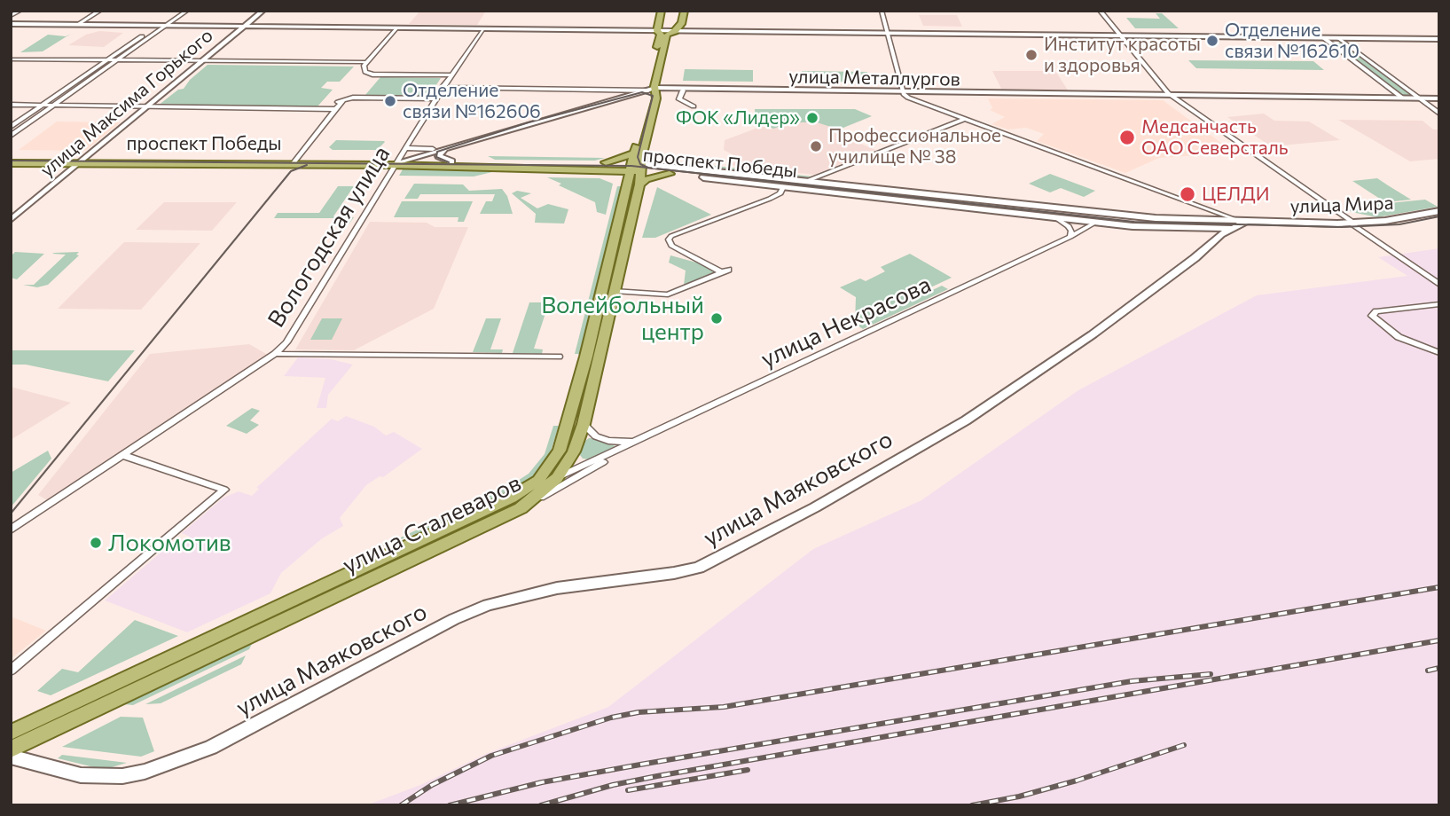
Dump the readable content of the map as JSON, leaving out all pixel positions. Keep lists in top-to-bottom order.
{
  "streets": {
    "main road": [
      "проспект Победы",
      "улица Мира",
      "улица Маяковского",
      "улица Сталеваров"
    ],
    "street": [
      "улица Металлургов",
      "улица Максима Горького",
      "Вологодская улица",
      "улица Некрасова"
    ]
  },
  "crossings": [
    ["улица Металлургов", "проспект Победы"],
    ["улица Металлургов", "Вологодская улица"],
    ["улица Металлургов", "улица Сталеваров"],
    ["улица Максима Горького", "проспект Победы"],
    ["проспект Победы", "улица Мира"],
    ["проспект Победы", "Вологодская улица"],
    ["проспект Победы", "улица Некрасова"],
    ["проспект Победы", "улица Маяковского"],
    ["проспект Победы", "улица Сталеваров"],
    ["улица Мира", "улица Маяковского"]
  ],
  "places": [
    "Отделение связи №162610",
    "Институт красоты и здоровья",
    "Отделение связи №162606",
    "ФОК «Лидер»",
    "Медсанчасть ОАО Северсталь",
    "Профессиональное училище № 38",
    "ЦЕЛДИ",
    "Волейбольный центр",
    "Локомотив"
  ]
}
